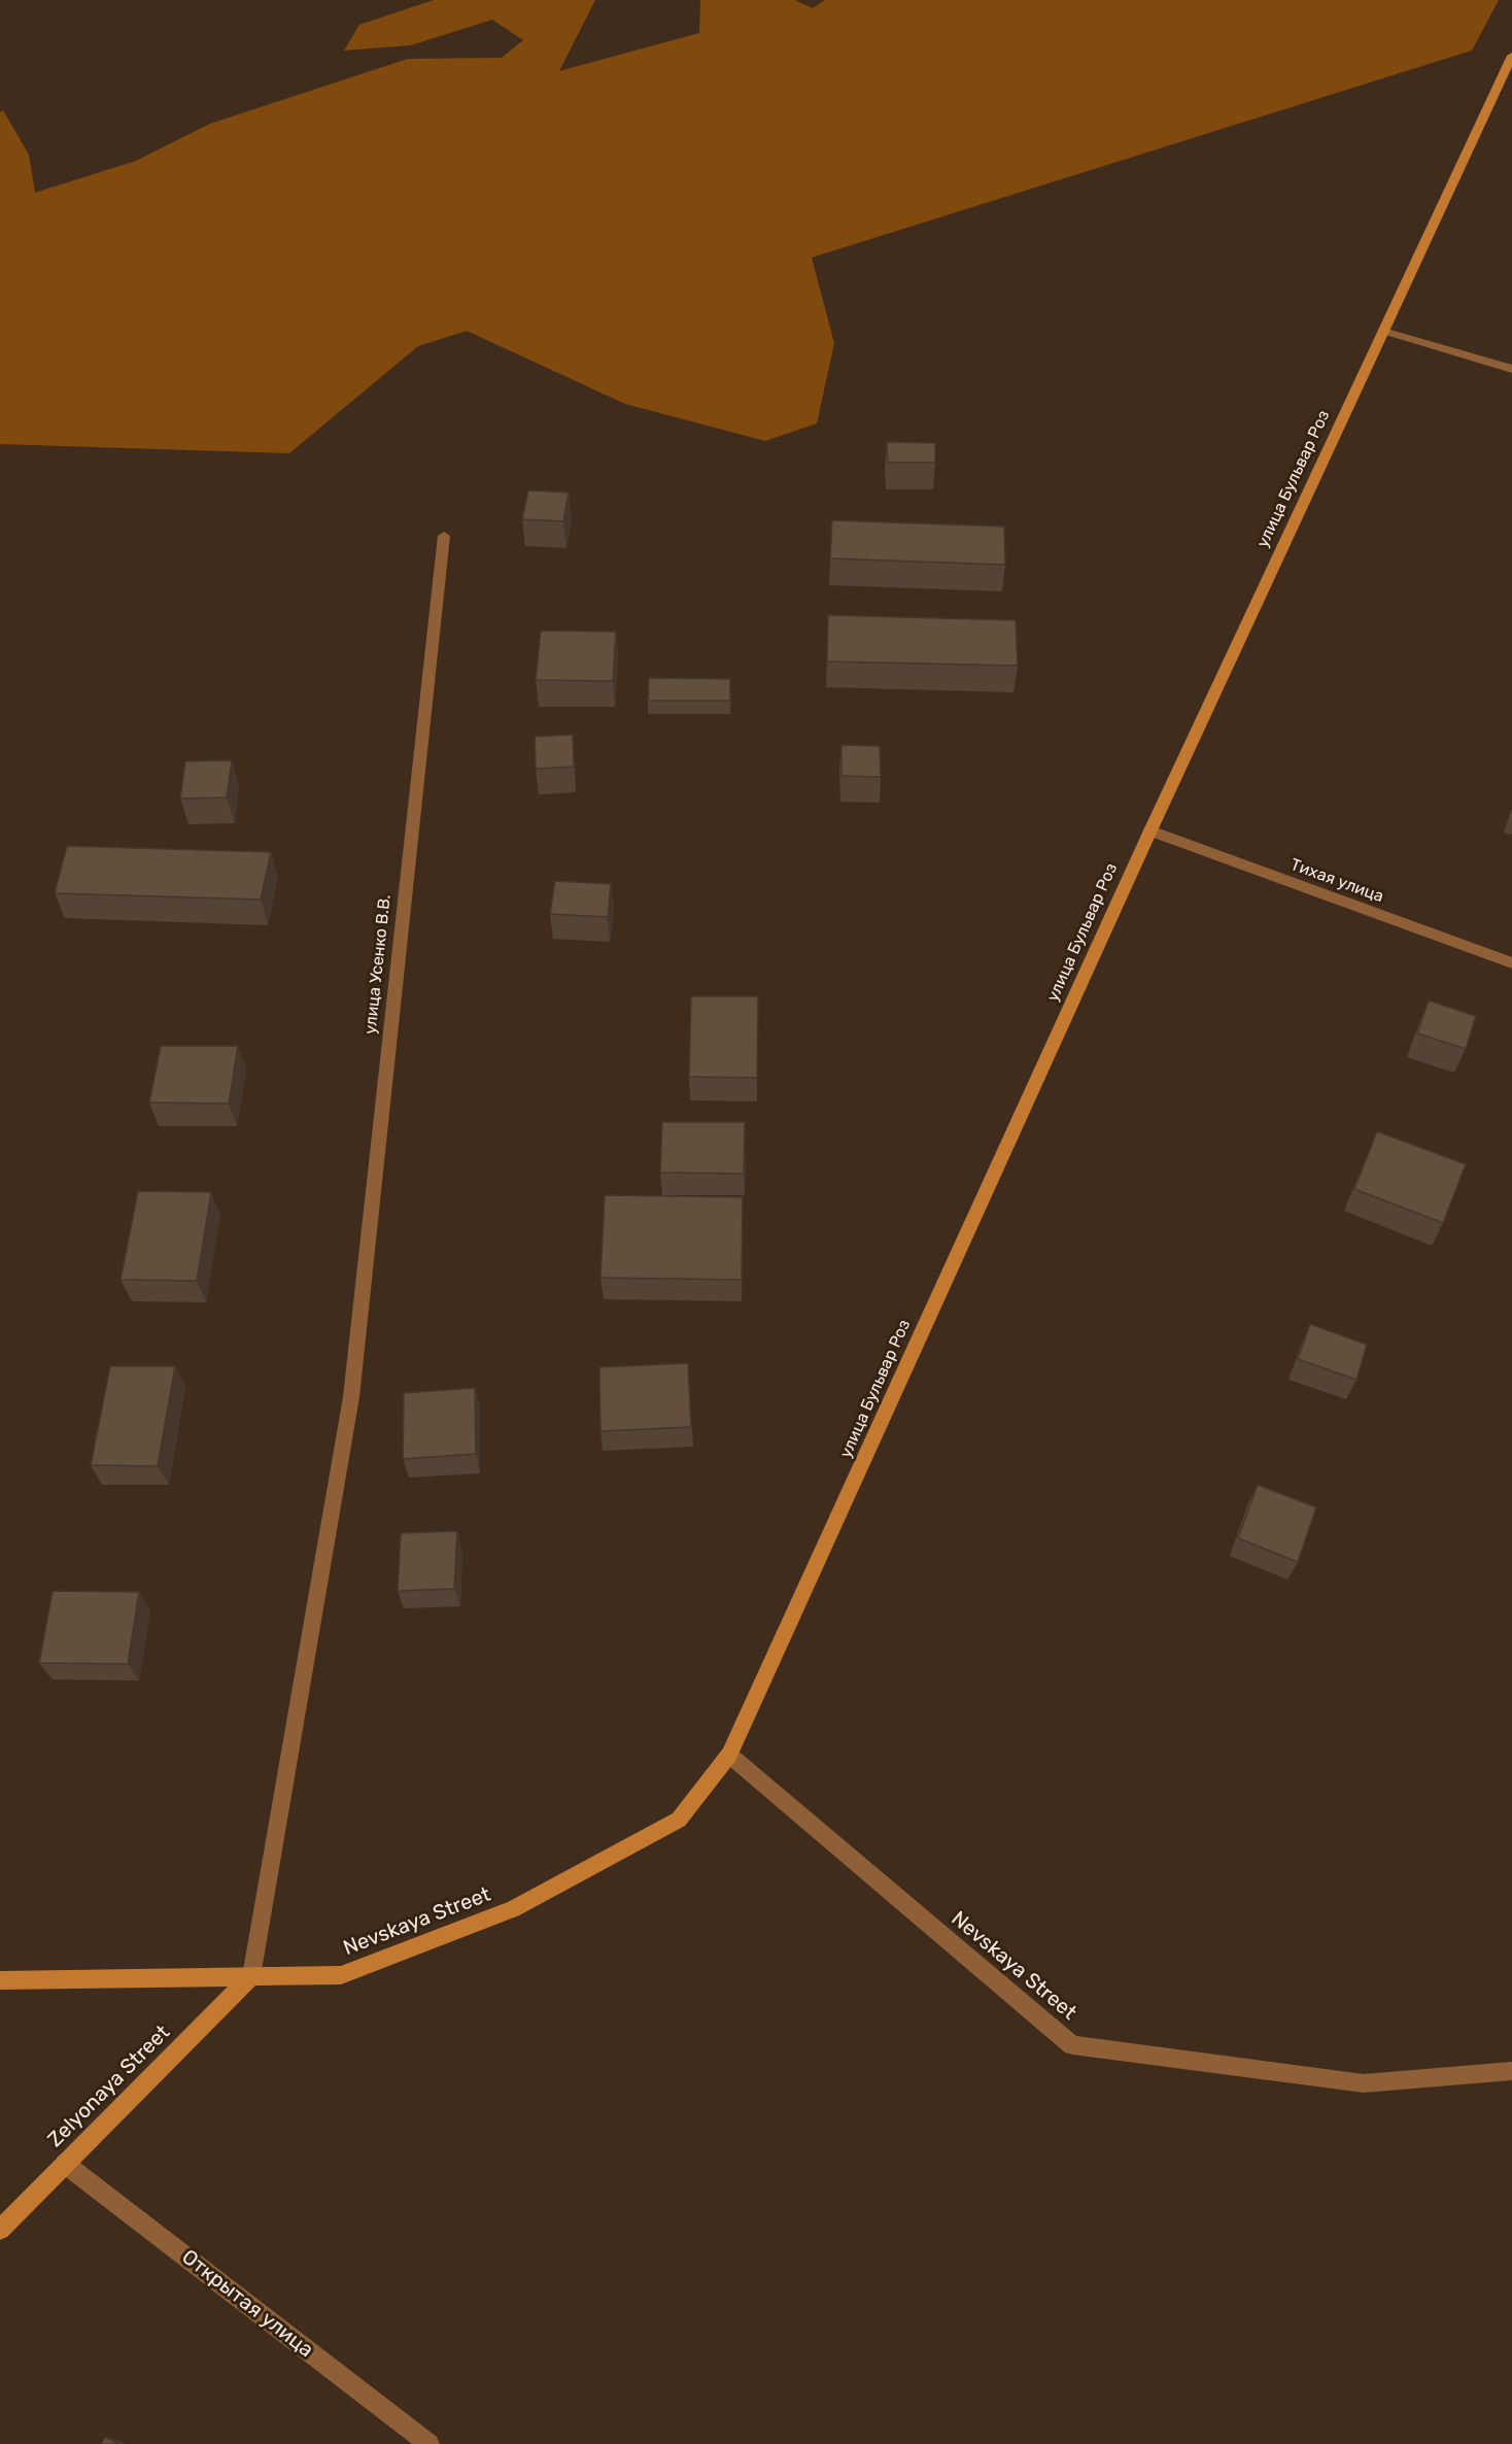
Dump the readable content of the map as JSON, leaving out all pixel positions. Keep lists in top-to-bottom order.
{
  "streets": {
    "street": [
      "улица Бульвар Роз",
      "Тихая улица",
      "улица Усенко В.В.",
      "Nevskaya Street",
      "Zelyonaya Street",
      "Открытая улица"
    ]
  },
  "crossings": [
    ["улица Бульвар Роз", "Тихая улица"],
    ["улица Бульвар Роз", "Nevskaya Street"],
    ["улица Усенко В.В.", "Nevskaya Street"],
    ["улица Усенко В.В.", "Zelyonaya Street"],
    ["Nevskaya Street", "Zelyonaya Street"],
    ["Zelyonaya Street", "Открытая улица"]
  ]
}
